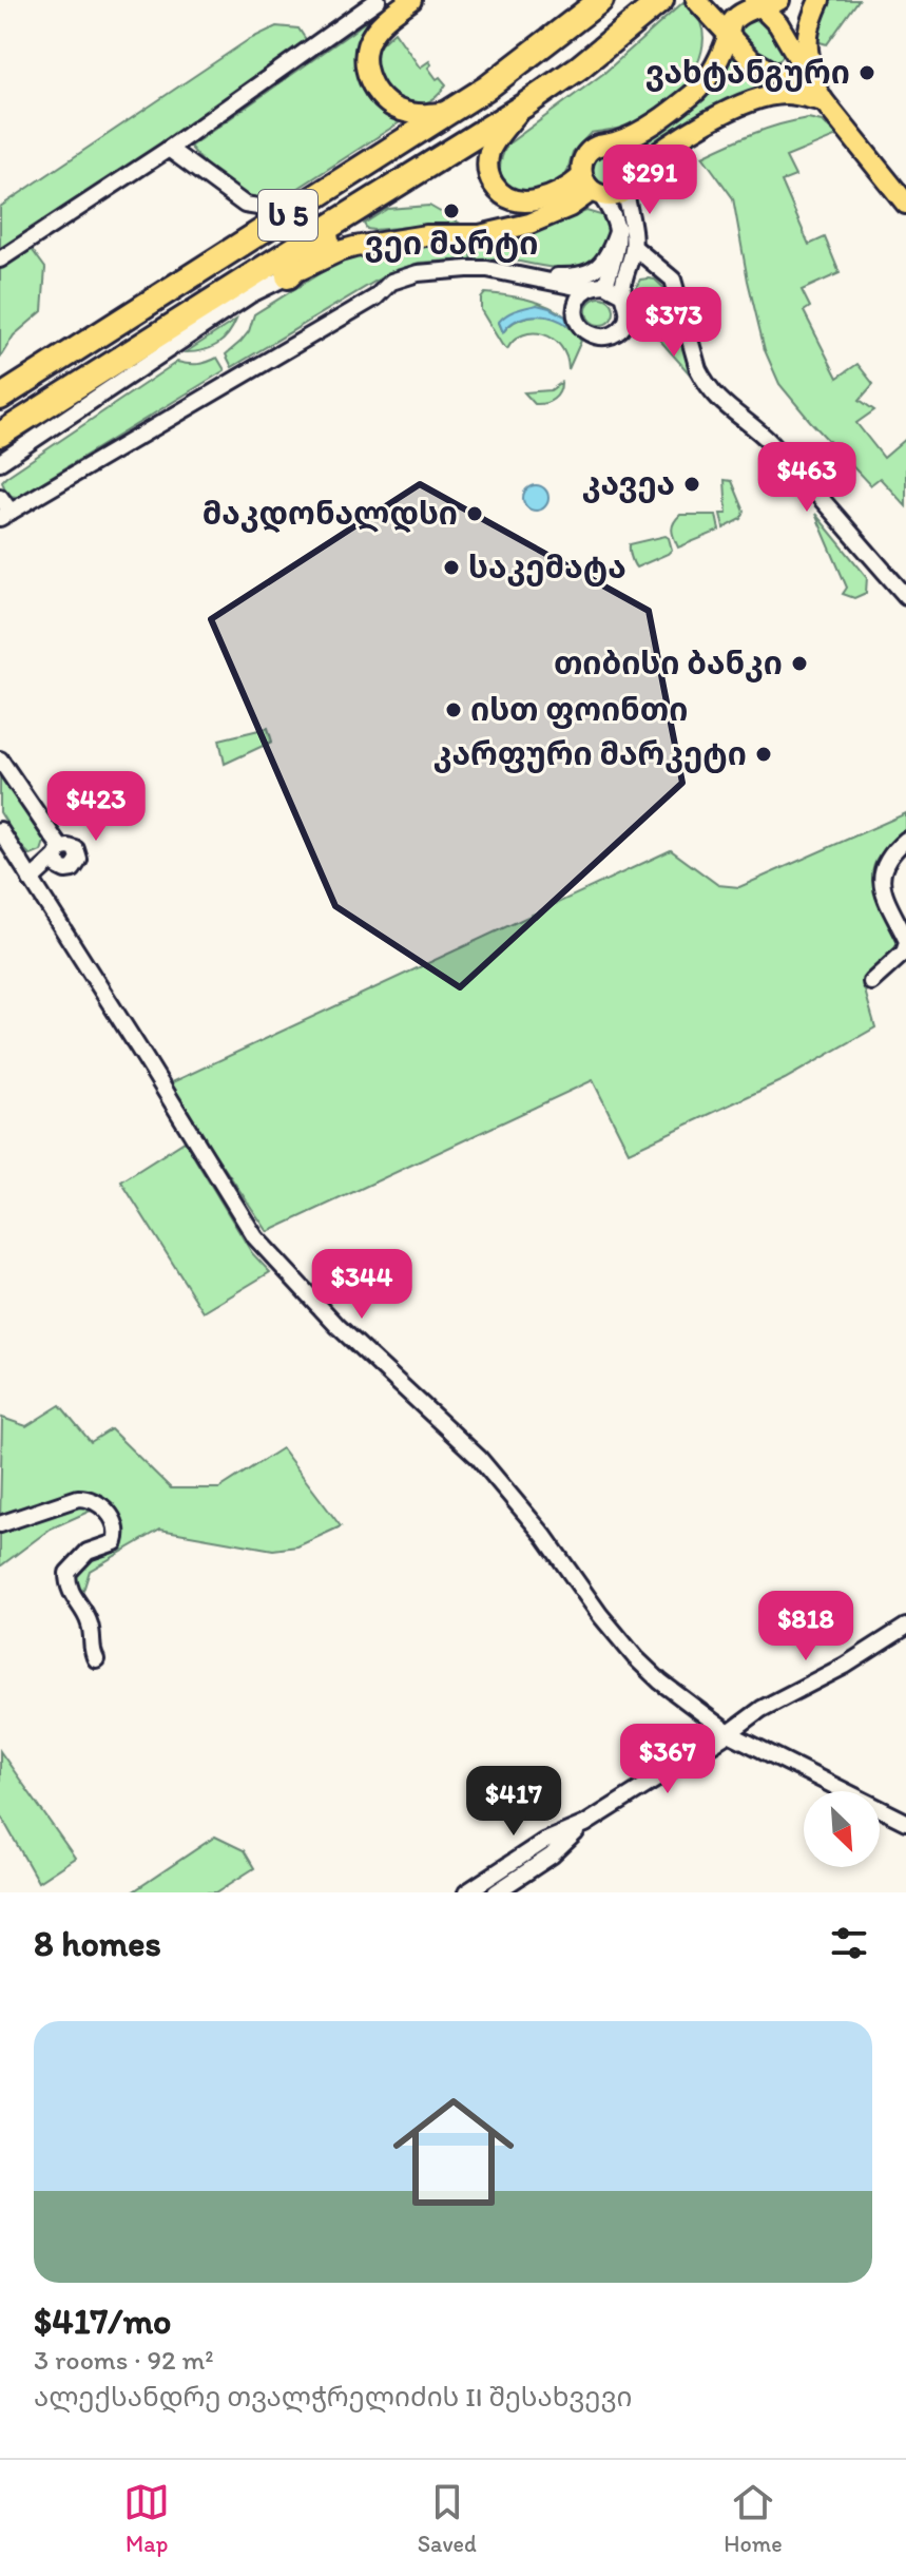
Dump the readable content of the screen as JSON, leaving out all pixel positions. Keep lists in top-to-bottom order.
{
  "streets": {
    "highway": ["ს 5"]
  },
  "places": [
    "ვახტანგური",
    "ვეი მარტი",
    "კავეა",
    "მაკდონალდსი",
    "საკემატა",
    "თიბისი ბანკი",
    "ისთ ფოინთი",
    "კარფური მარკეტი"
  ],
  "north": "bottom right",
  "page": {
    "price": [
      "$291",
      "$373",
      "$463",
      "$423",
      "$344",
      "$818",
      "$367",
      "$417"
    ],
    "heading": "8 homes",
    "list": [
      {
        "name": "$417/mo",
        "note": "3 rooms · 92 m² · ალექსანდრე თვალჭრელიძის II შესახვევი"
      }
    ],
    "tabs": ["Map", "Saved", "Home"]
  }
}
